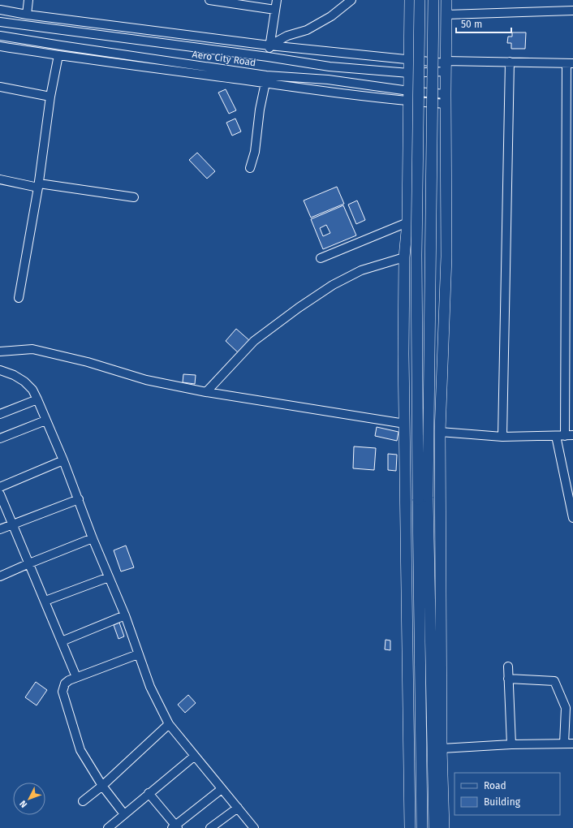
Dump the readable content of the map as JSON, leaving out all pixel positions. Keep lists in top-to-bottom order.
{
  "streets": {
    "street": ["Aero City Road"]
  },
  "legend": ["Road", "Building"],
  "scale_bar": "50 m",
  "north": "bottom left"
}
